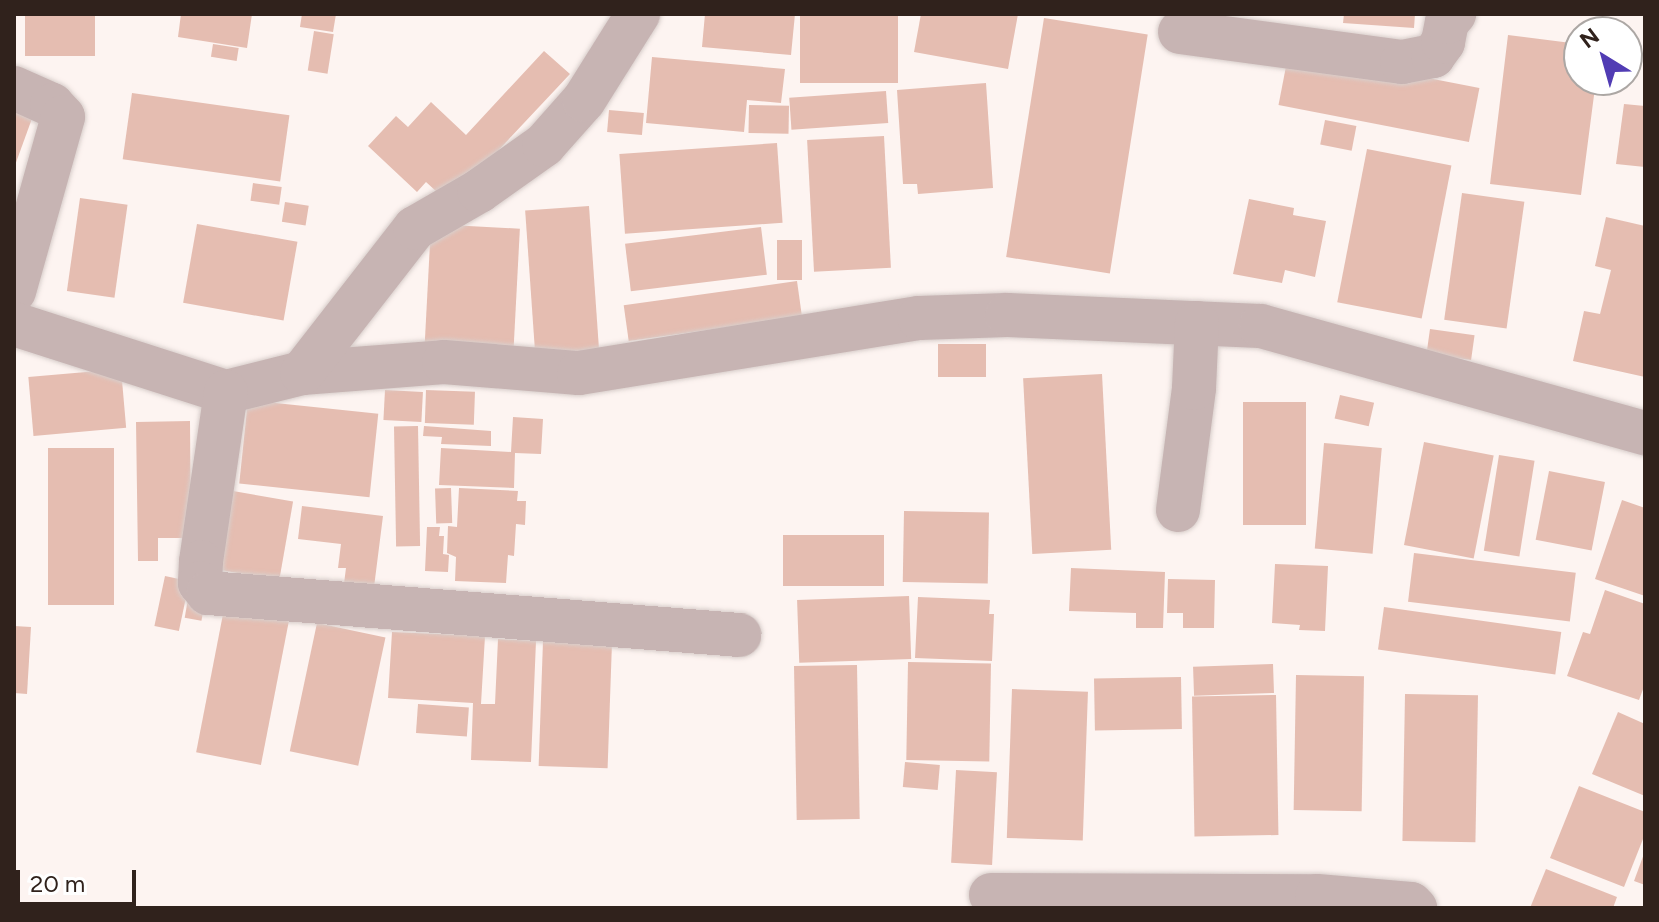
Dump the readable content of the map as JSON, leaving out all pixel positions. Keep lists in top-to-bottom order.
{
  "scale_bar": "20 m",
  "north": "top left"
}
